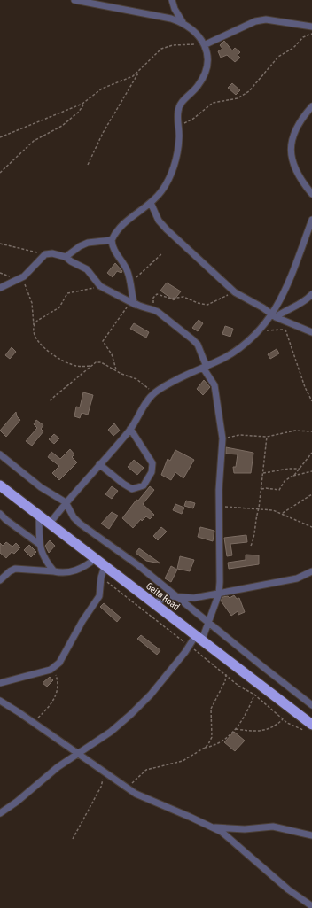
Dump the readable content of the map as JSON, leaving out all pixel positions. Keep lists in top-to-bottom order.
{
  "streets": {
    "highway": ["Geita Road"]
  }
}
